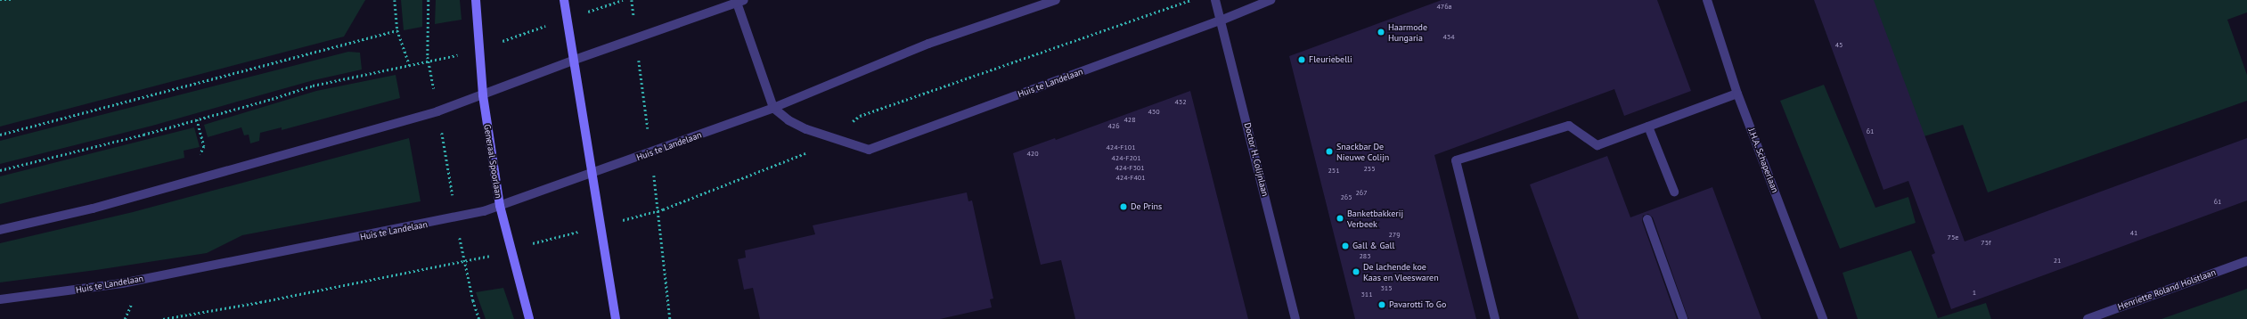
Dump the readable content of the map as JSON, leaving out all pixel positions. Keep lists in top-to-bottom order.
{
  "streets": {
    "main road": ["Generaal Spoorlaan"],
    "street": [
      "Huis te Landelaan",
      "Doctor H. Colijnlaan",
      "J.H.A. Schaperlaan",
      "Henriette Roland Holstlaan"
    ]
  },
  "crossings": [
    ["Huis te Landelaan", "Doctor H. Colijnlaan"],
    ["Huis te Landelaan", "Generaal Spoorlaan"]
  ],
  "places": [
    "Haarmode Hungaria",
    "Fleuriebelli",
    "Snackbar De Nieuwe Colijn",
    "De Prins",
    "Banketbakkerij Verbeek",
    "Gall & Gall",
    "De lachende koe Kaas en Vleeswaren",
    "Pavarotti To Go"
  ],
  "house_numbers": [
    "476a",
    "434",
    "45",
    "432",
    "430",
    "428",
    "426",
    "61",
    "424-F101",
    "420",
    "424-F201",
    "424-F301",
    "255",
    "251",
    "424-F401",
    "267",
    "265",
    "61",
    "41",
    "279",
    "75e",
    "75f",
    "283",
    "21",
    "315",
    "1",
    "311"
  ]
}
